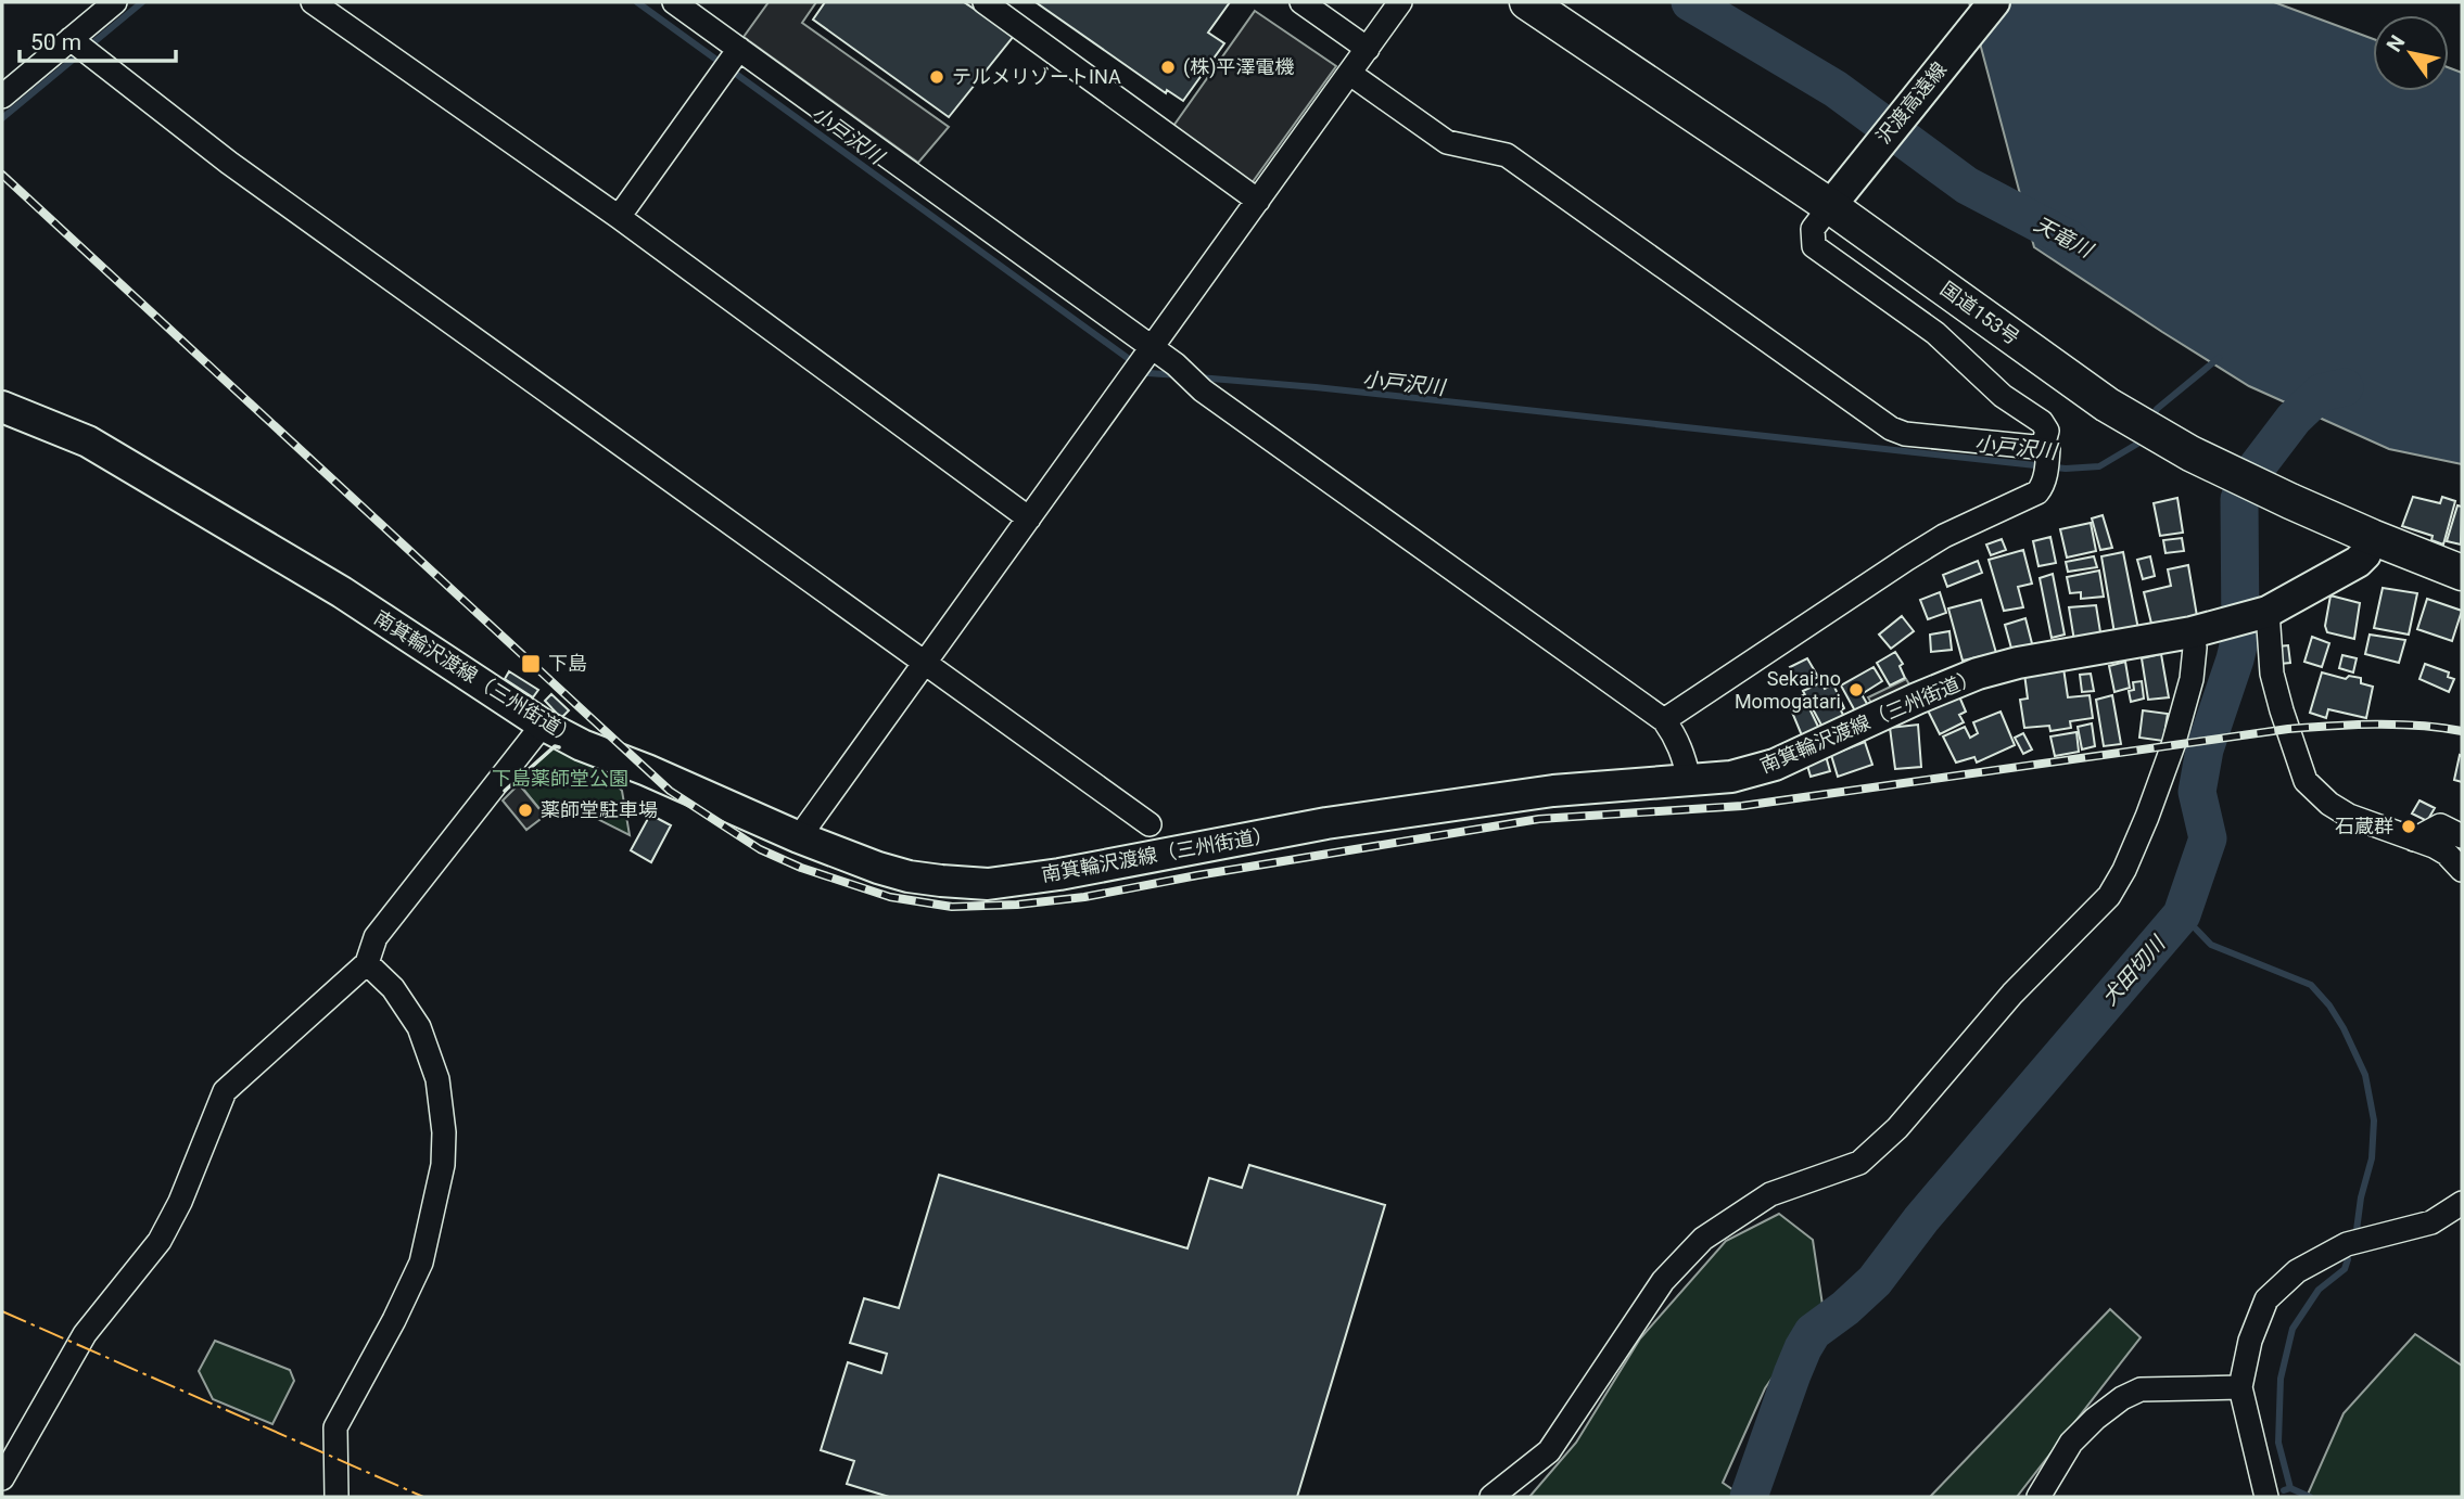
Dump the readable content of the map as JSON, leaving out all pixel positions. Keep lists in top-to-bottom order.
{
  "streets": {
    "highway": ["国道153号"],
    "main road": ["沢渡高遠線", "南箕輪沢渡線（三州街道）"]
  },
  "crossings": [
    ["沢渡高遠線", "国道153号"],
    ["国道153号", "南箕輪沢渡線（三州街道）"]
  ],
  "water": ["小戸沢川", "天竜川", "犬田切川"],
  "parks": ["下島薬師堂公園"],
  "places": {
    "other": [
      "(株)平澤電機",
      "テルメリゾートINA",
      "Sekai no Momogatari",
      "薬師堂駐車場",
      "石蔵群"
    ],
    "transit": ["下島"]
  },
  "scale_bar": "50 m",
  "north": "top left"
}
